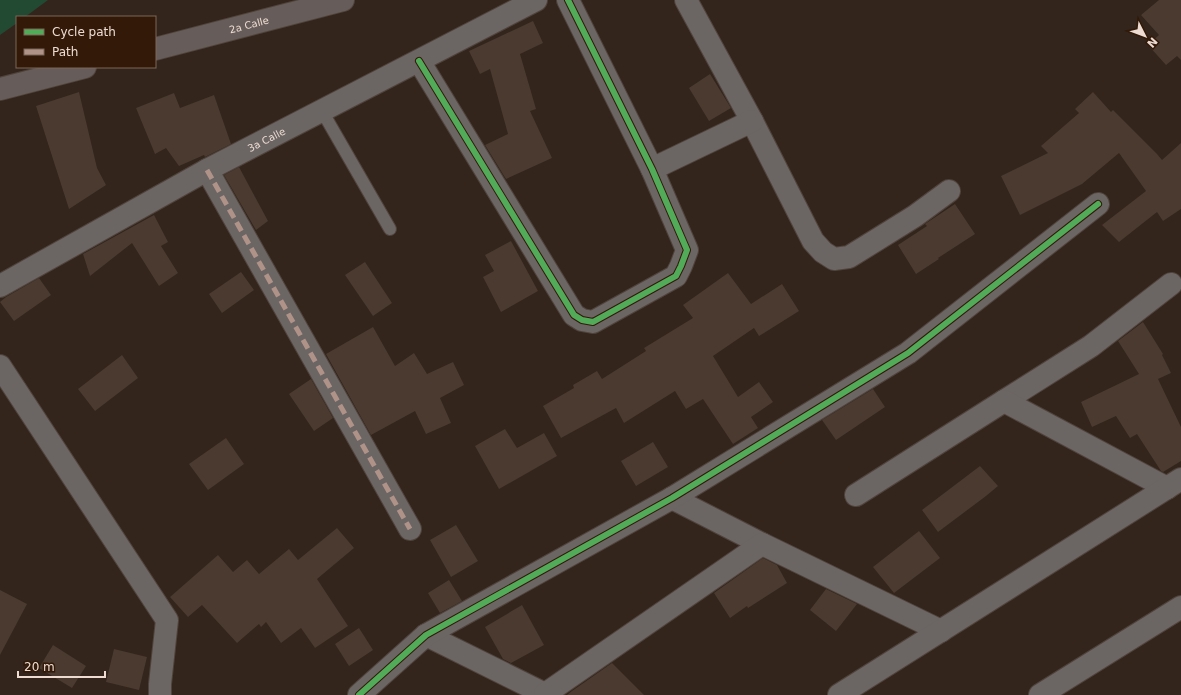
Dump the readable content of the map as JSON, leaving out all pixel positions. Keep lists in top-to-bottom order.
{
  "streets": {
    "main road": ["2a Calle"],
    "street": ["3a Calle"]
  },
  "legend": ["Cycle path", "Path"],
  "scale_bar": "20 m",
  "north": "bottom right"
}
